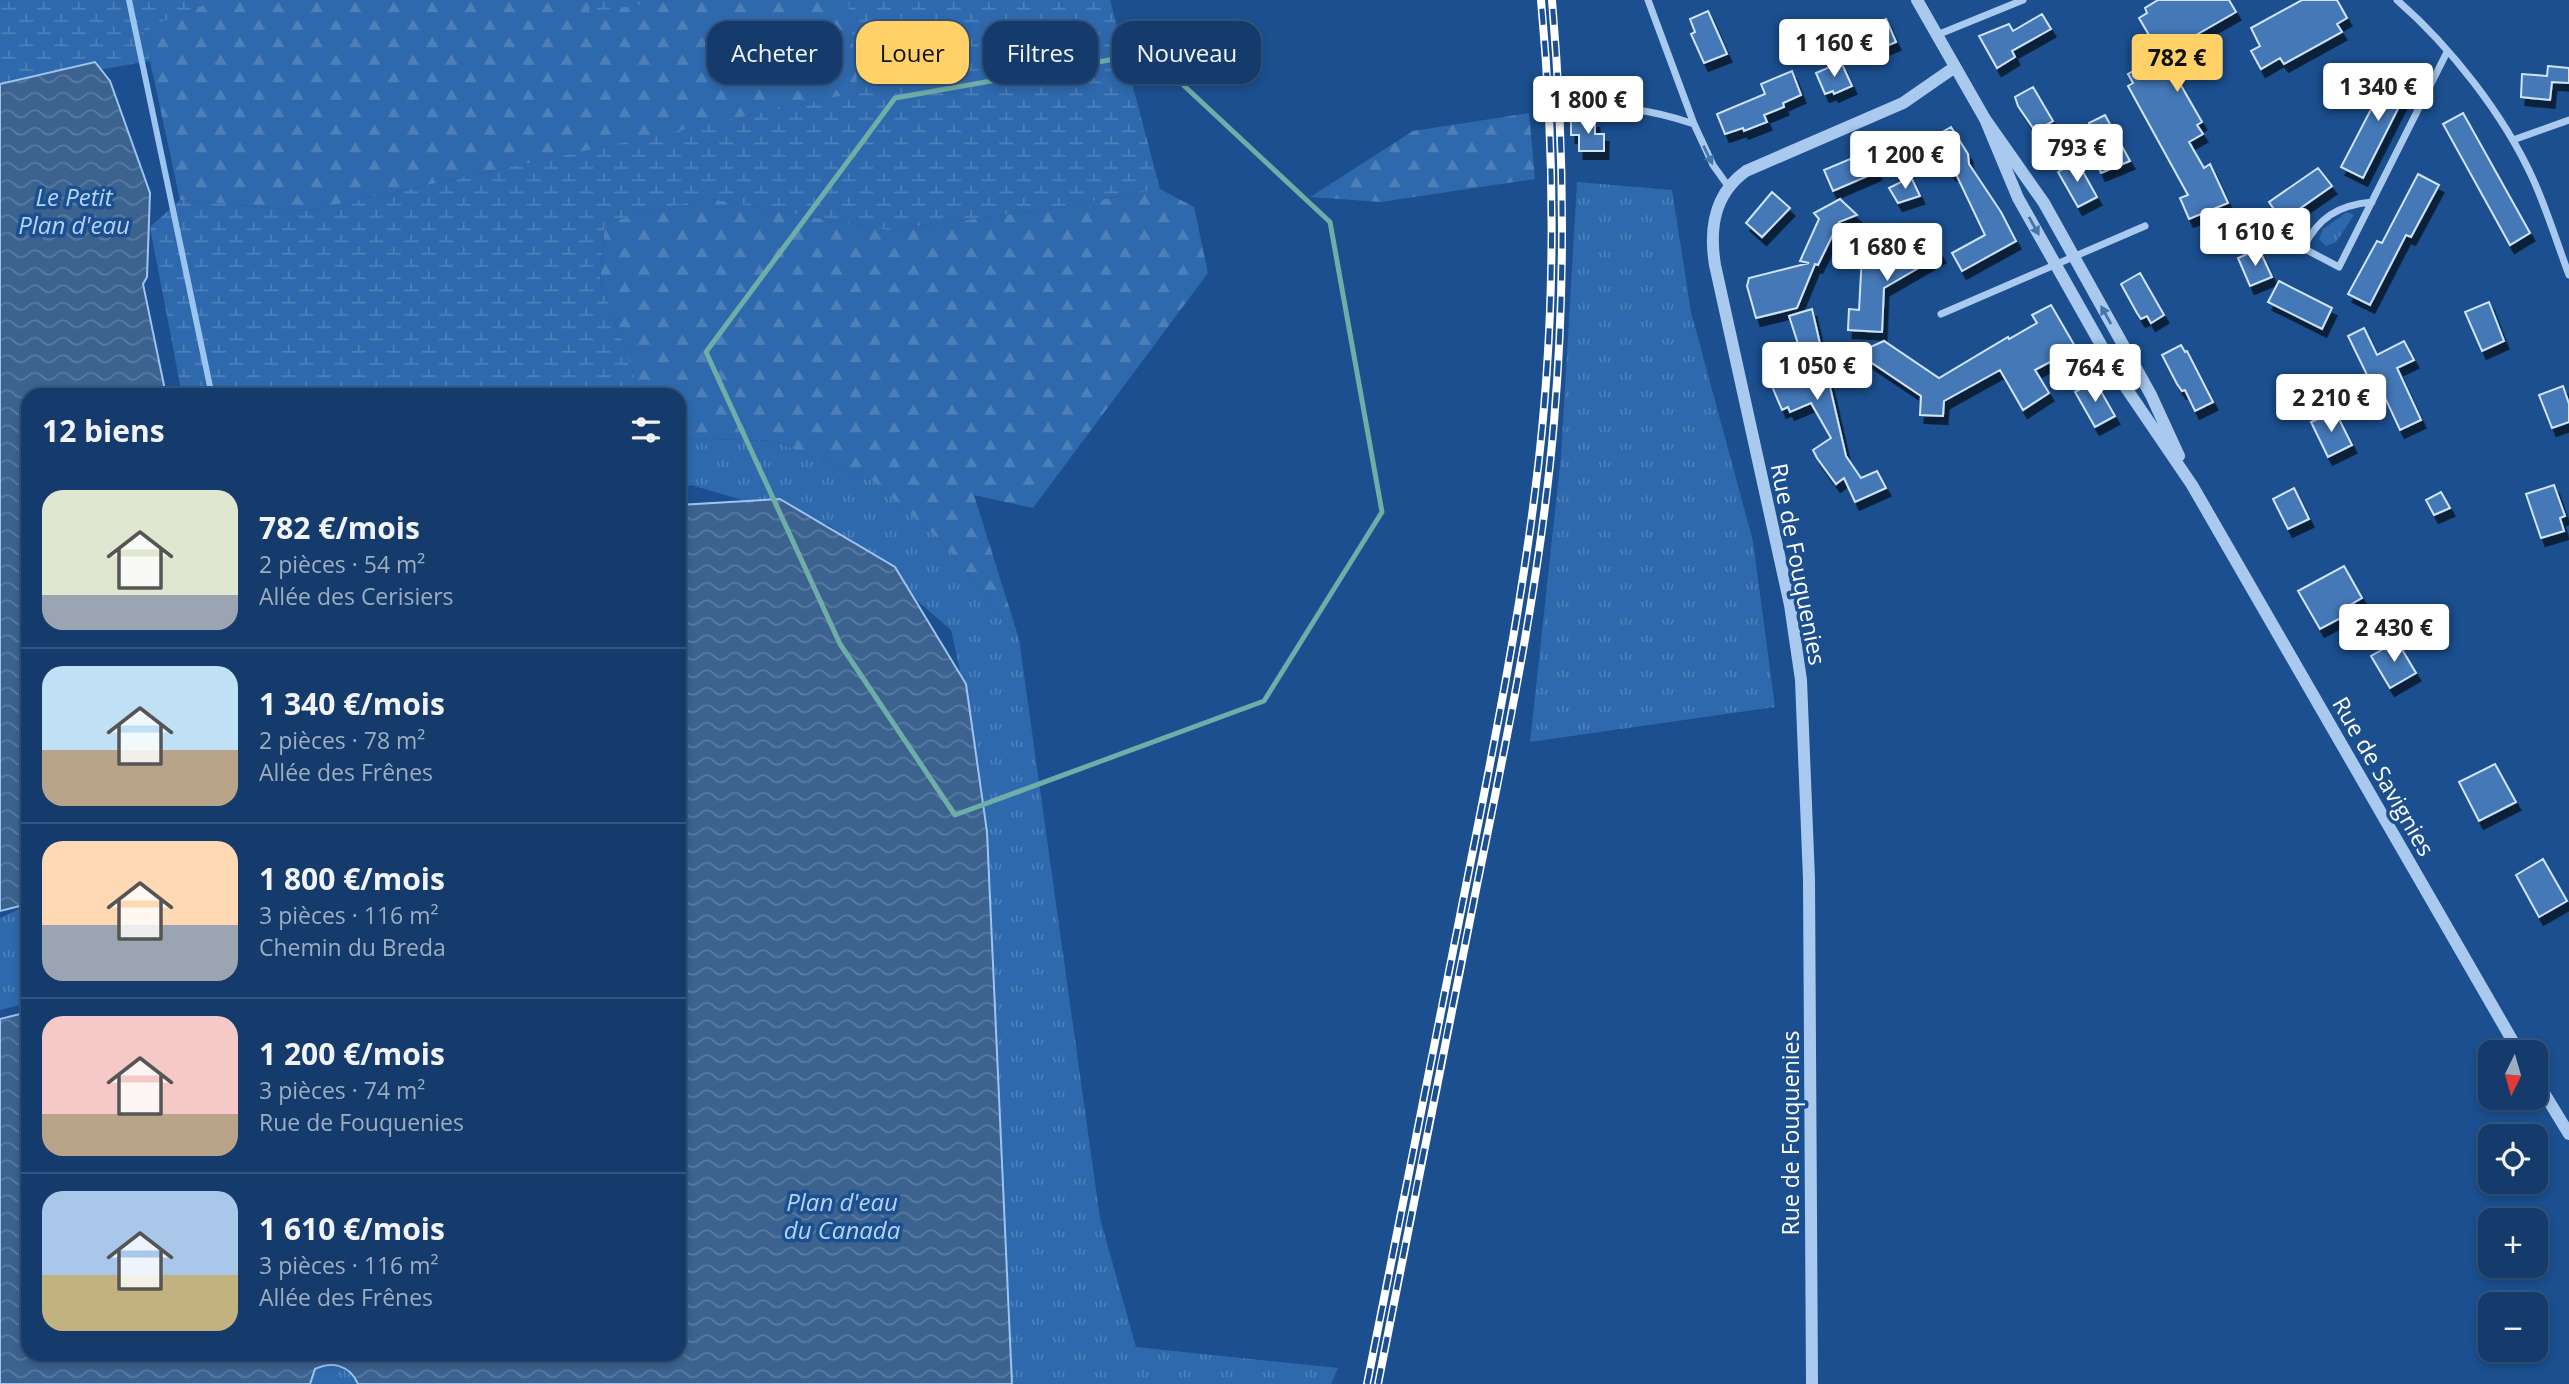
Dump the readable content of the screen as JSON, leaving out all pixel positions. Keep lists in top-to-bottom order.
{
  "streets": {
    "street": ["Rue de Fouquenies", "Rue de Savignies"]
  },
  "water": ["Le Petit Plan d'eau", "Plan d'eau du Canada"],
  "north": "bottom",
  "page": {
    "price": [
      "1 160 €",
      "782 €",
      "1 340 €",
      "1 800 €",
      "793 €",
      "1 200 €",
      "1 610 €",
      "1 680 €",
      "1 050 €",
      "764 €",
      "2 210 €",
      "2 430 €"
    ],
    "chip": [
      "Acheter",
      "Louer",
      "Filtres",
      "Nouveau"
    ],
    "heading": "12 biens",
    "list": [
      {
        "name": "782 €/mois",
        "note": "2 pièces · 54 m² · Allée des Cerisiers"
      },
      {
        "name": "1 340 €/mois",
        "note": "2 pièces · 78 m² · Allée des Frênes"
      },
      {
        "name": "1 800 €/mois",
        "note": "3 pièces · 116 m² · Chemin du Breda"
      },
      {
        "name": "1 200 €/mois",
        "note": "3 pièces · 74 m² · Rue de Fouquenies"
      },
      {
        "name": "1 610 €/mois",
        "note": "3 pièces · 116 m² · Allée des Frênes"
      }
    ],
    "map_buttons": ["+", "−"]
  }
}
